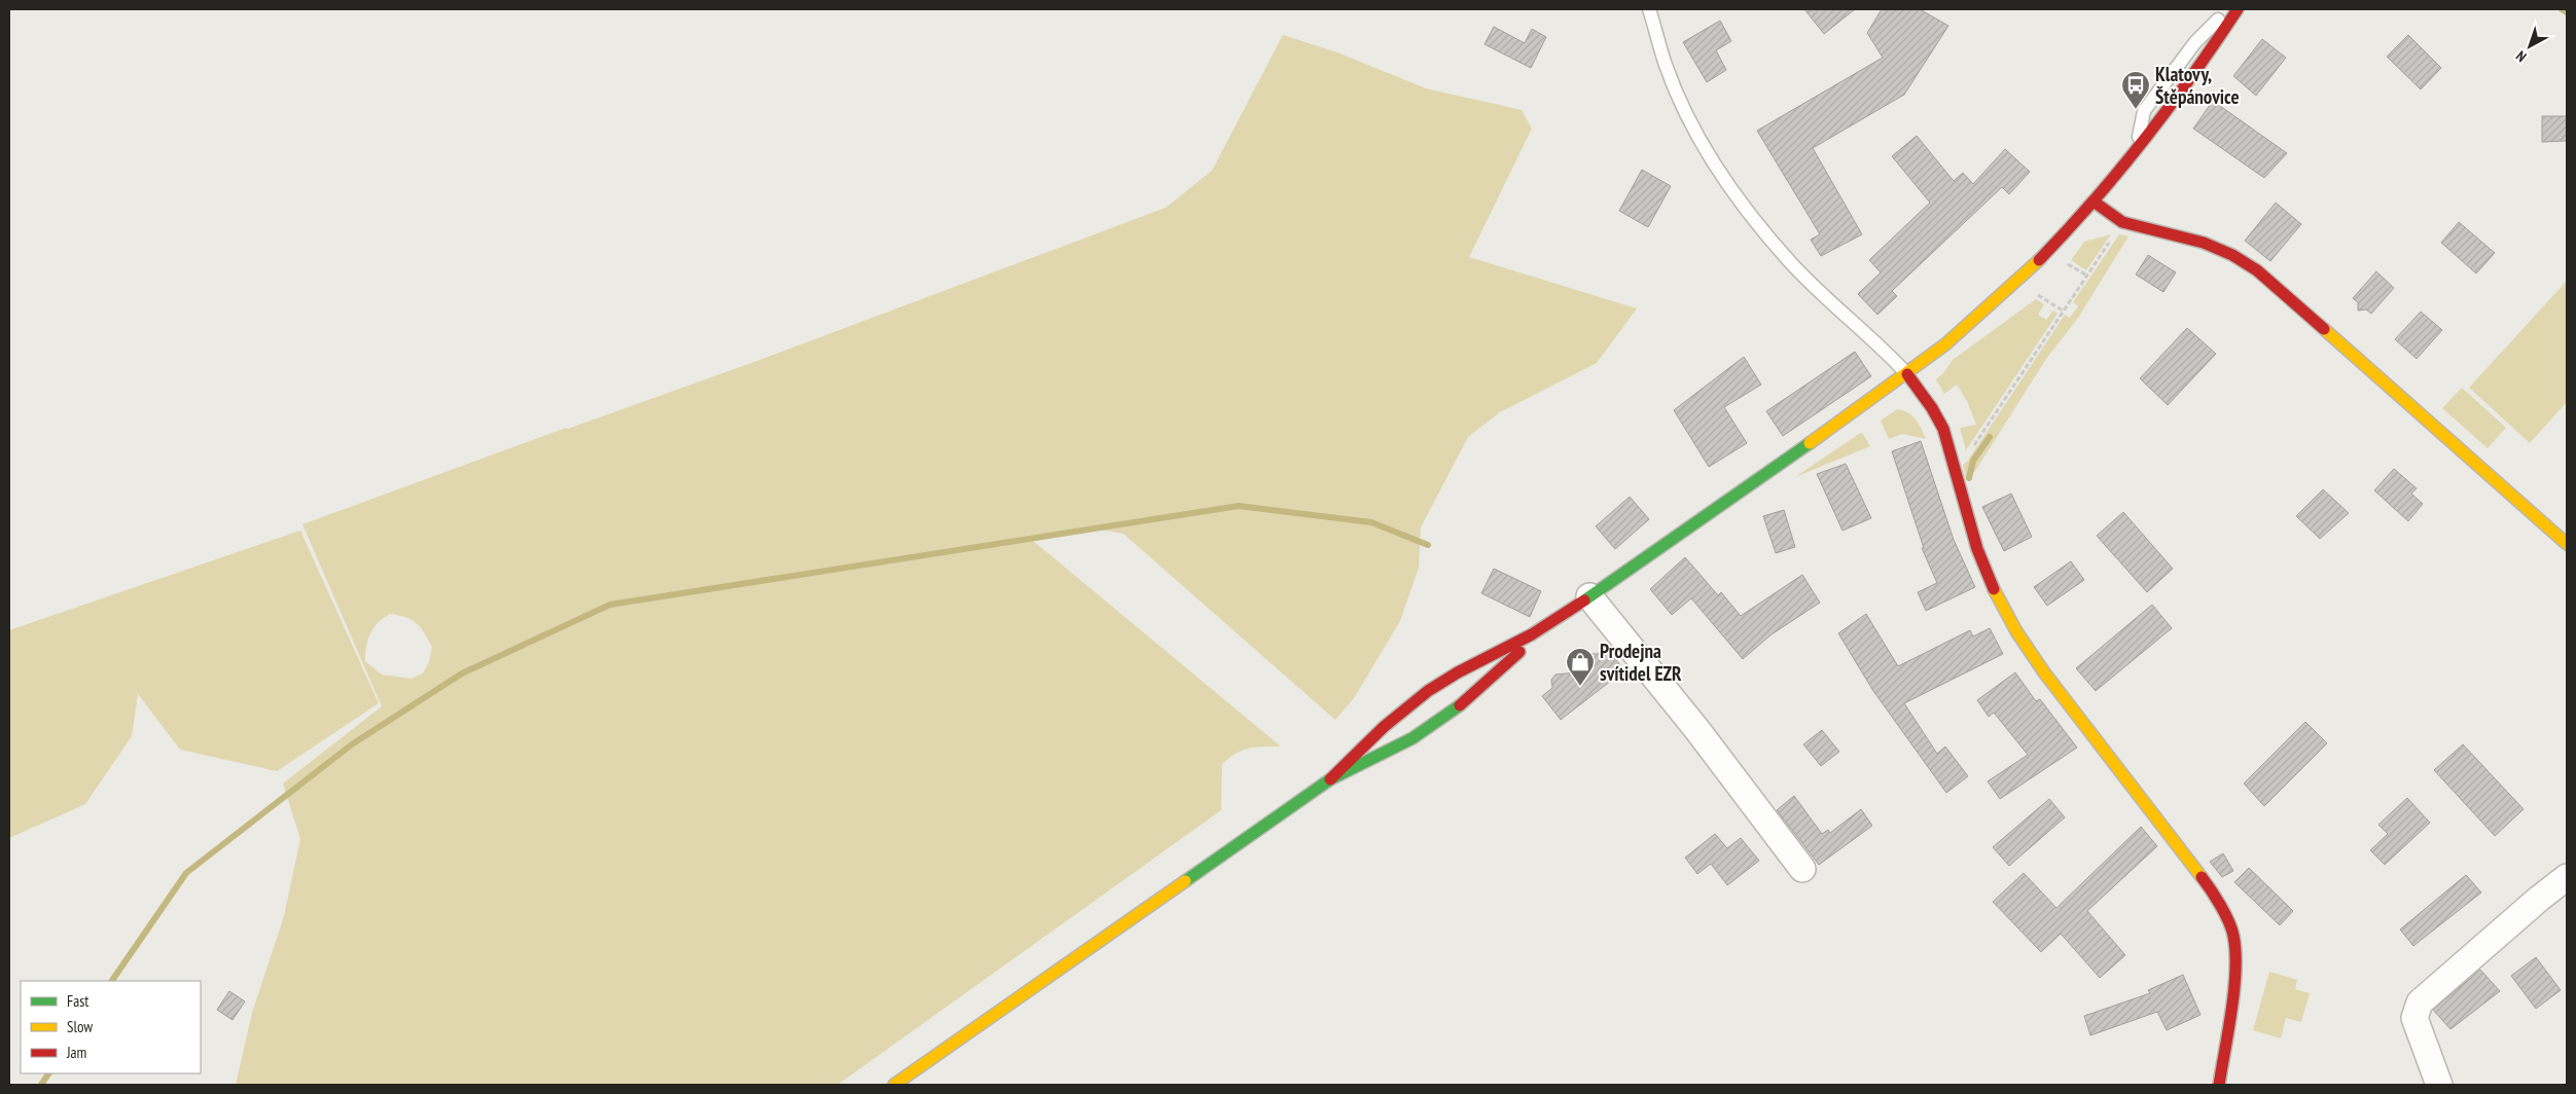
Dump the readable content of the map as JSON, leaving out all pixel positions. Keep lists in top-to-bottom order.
{
  "places": {
    "bus stop": ["Klatovy, Štěpánovice"],
    "shop": ["Prodejna svítidel EZR"]
  },
  "legend": ["Fast", "Slow", "Jam"],
  "north": "bottom left"
}
